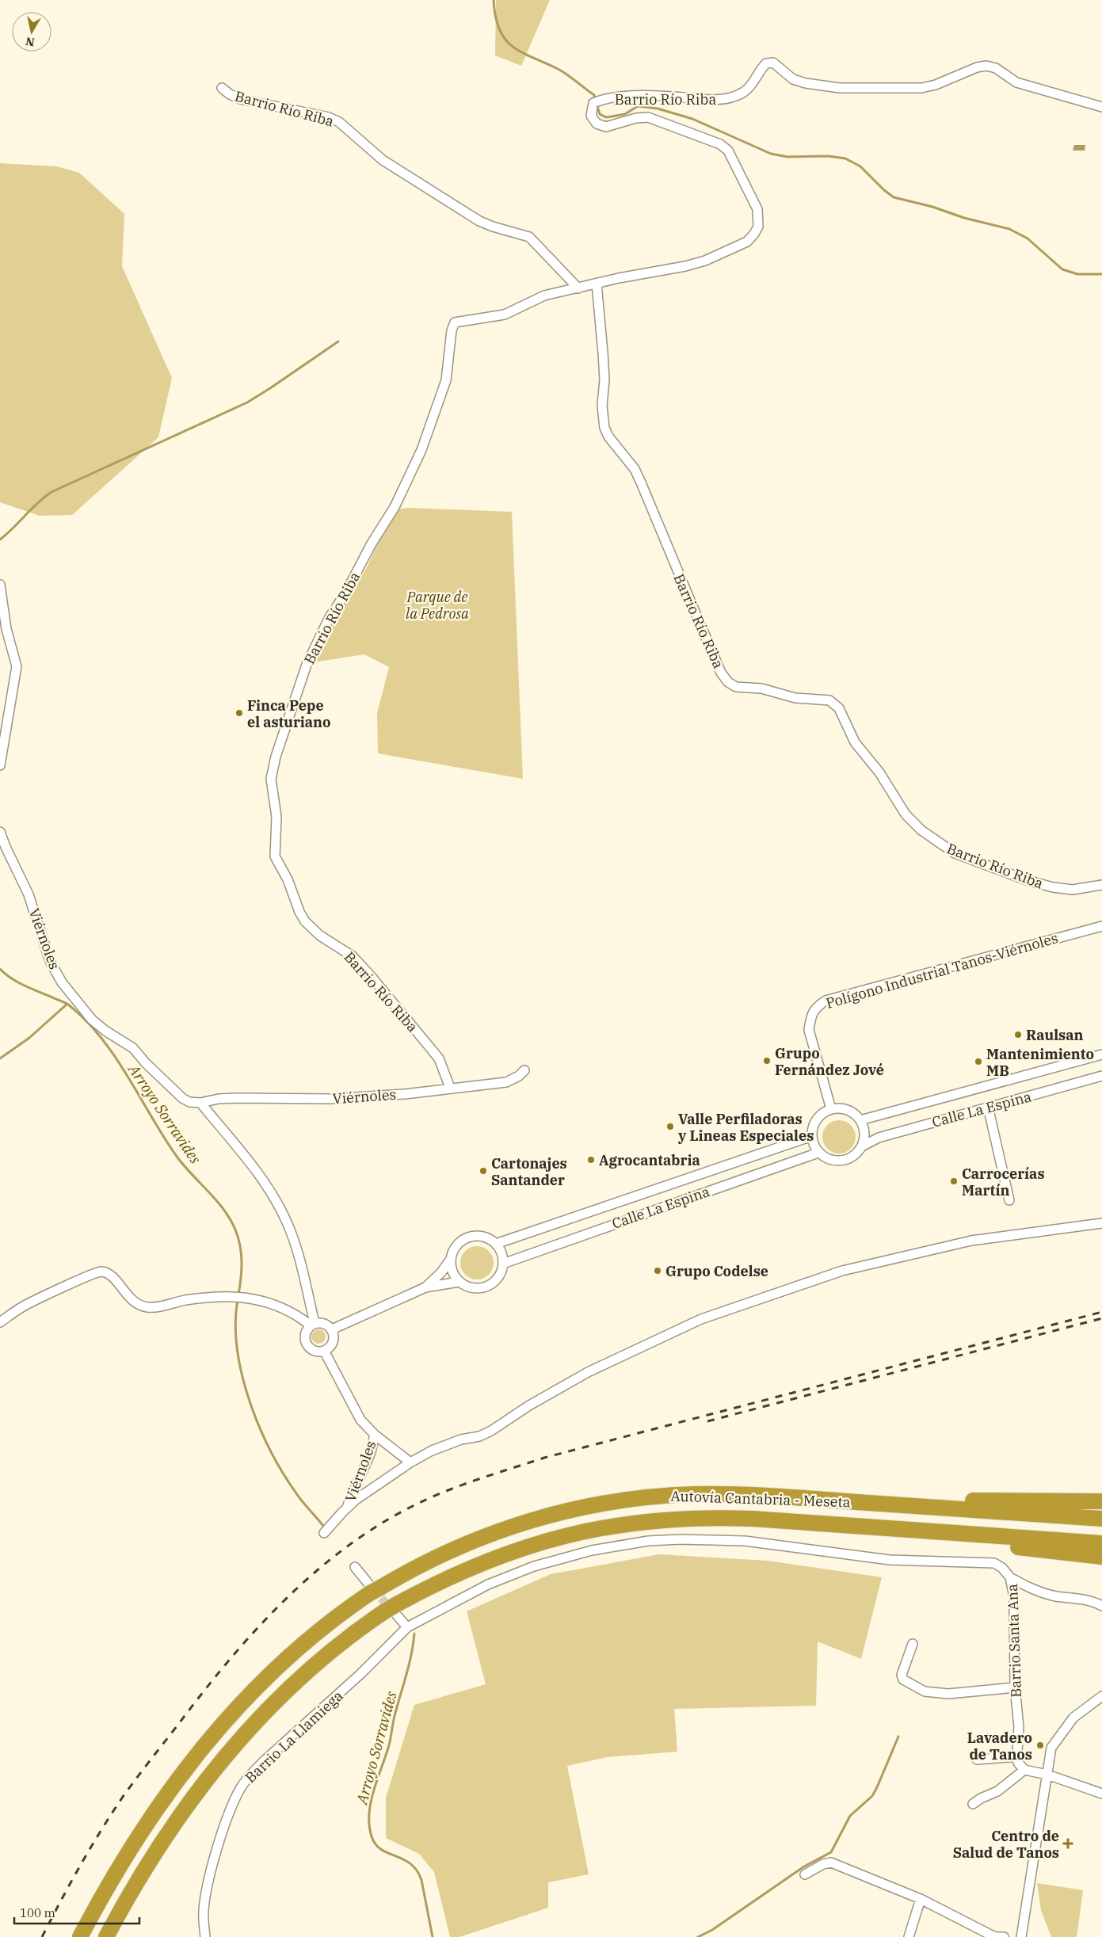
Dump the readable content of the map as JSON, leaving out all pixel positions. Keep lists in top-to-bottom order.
{
  "streets": {
    "highway": ["Autovía Cantabria - Meseta"],
    "street": [
      "Barrio Río Riba",
      "Viérnoles",
      "Polígono Industrial Tanos-Viérnoles",
      "Calle La Espina",
      "Barrio Santa Ana",
      "Barrio La Llamiega"
    ]
  },
  "crossings": [
    ["Barrio Río Riba", "Viérnoles"],
    ["Polígono Industrial Tanos-Viérnoles", "Calle La Espina"],
    ["Barrio Santa Ana", "Barrio La Llamiega"]
  ],
  "water": ["Arroyo Sorravides"],
  "parks": ["Parque de la Pedrosa"],
  "places": {
    "other": [
      "Finca Pepe el asturiano",
      "Raulsan",
      "Grupo Fernández Jové",
      "Mantenimiento MB",
      "Valle Perfiladoras y Lineas Especiales",
      "Agrocantabria",
      "Cartonajes Santander",
      "Carrocerías Martín",
      "Grupo Codelse",
      "Lavadero de Tanos"
    ],
    "health": ["Centro de Salud de Tanos"]
  },
  "scale_bar": "100 m",
  "north": "bottom"
}
